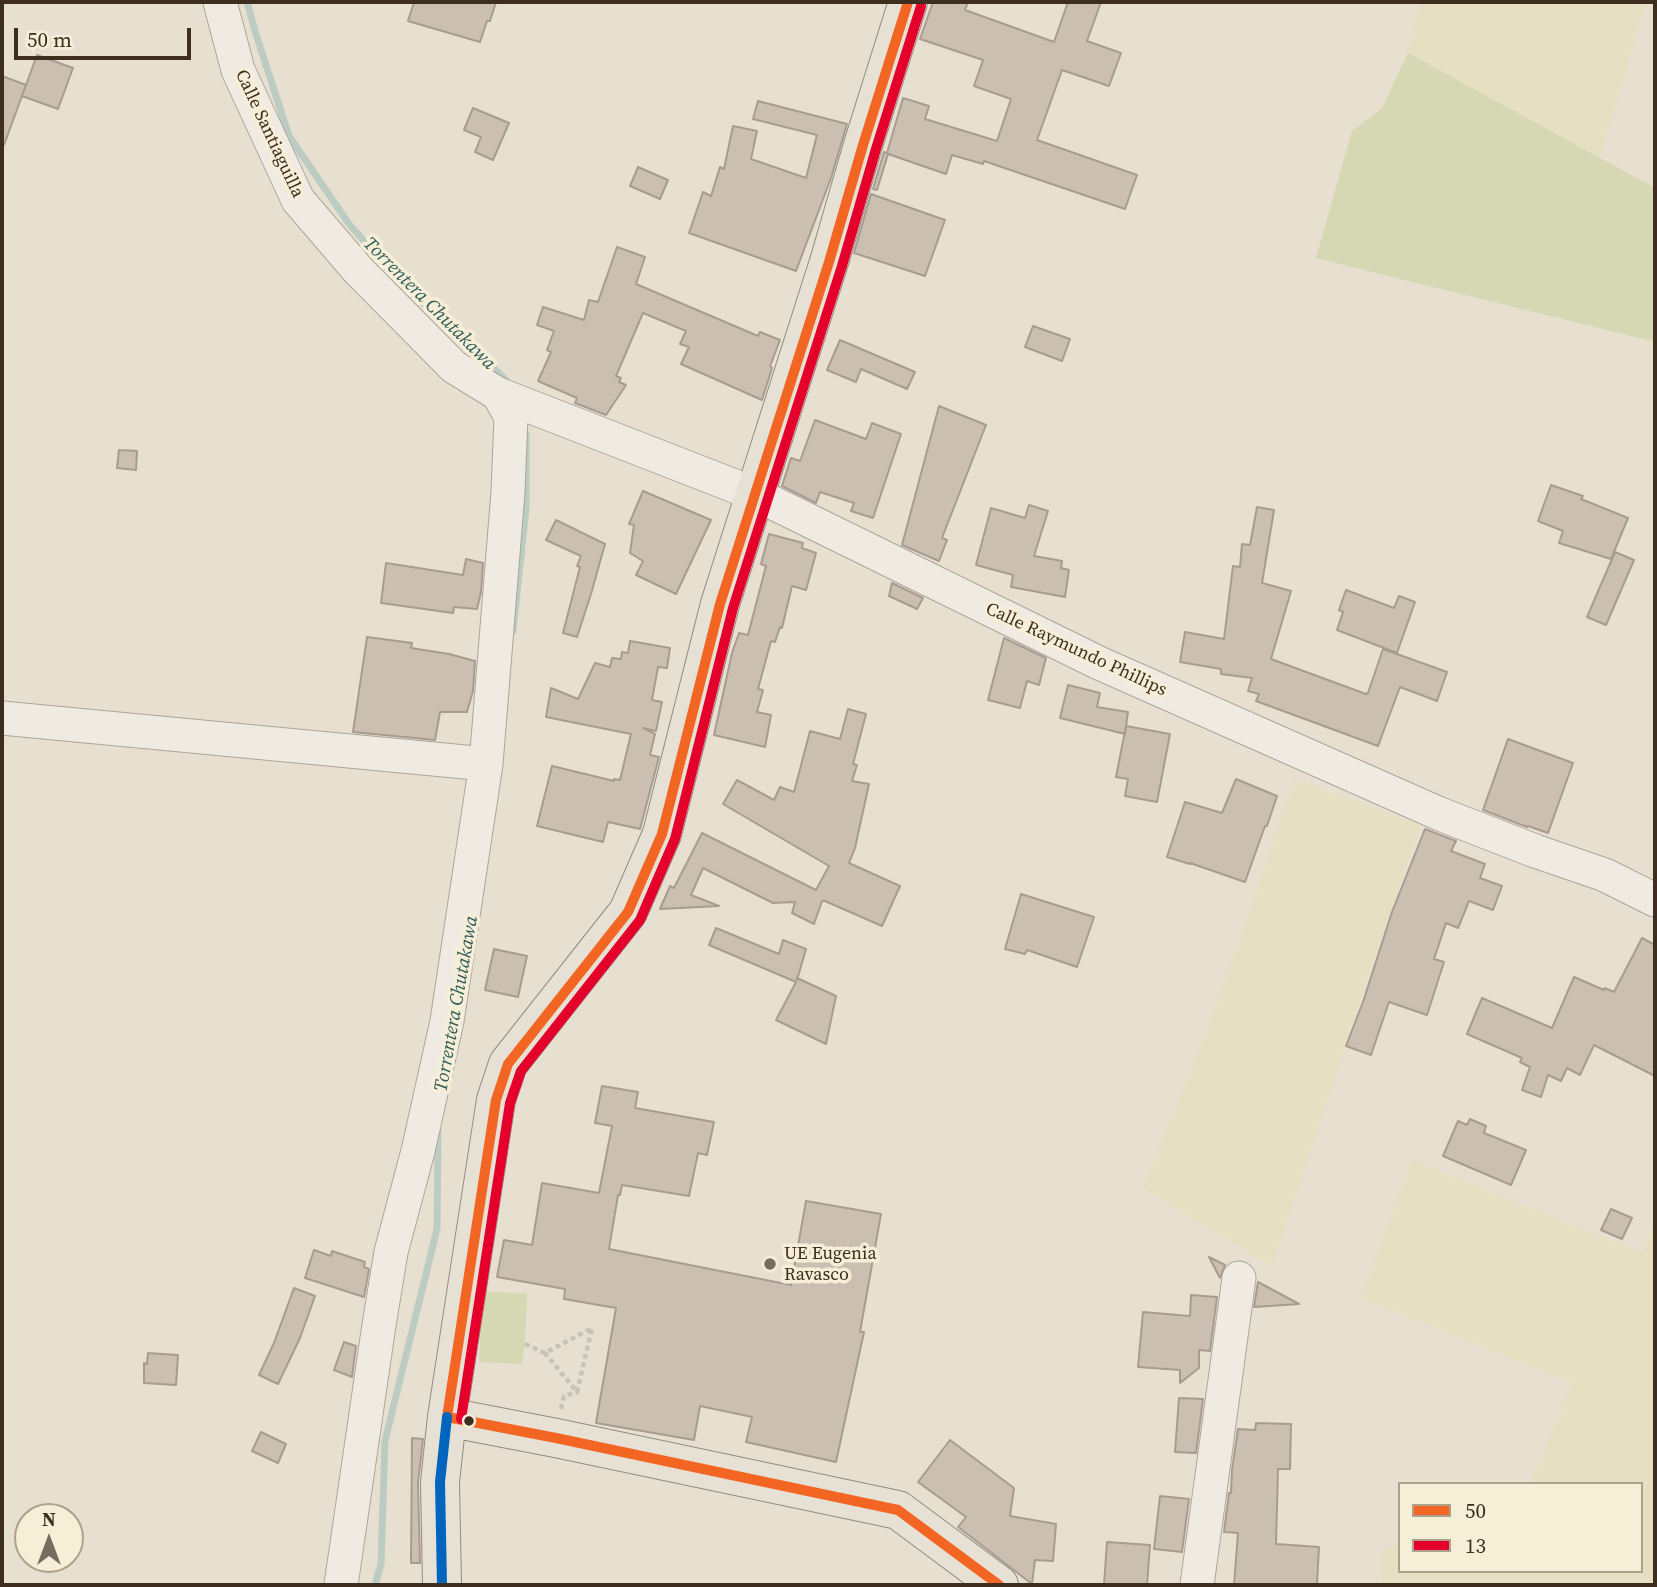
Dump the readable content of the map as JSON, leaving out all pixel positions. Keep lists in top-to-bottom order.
{
  "streets": {
    "street": ["Calle Santiaguilla", "Calle Raymundo Phillips"]
  },
  "crossings": [
    ["Calle Santiaguilla", "Calle Raymundo Phillips"]
  ],
  "water": ["Torrentera Chutakawa"],
  "places": ["UE Eugenia Ravasco"],
  "lines": ["transit line 50", "transit line 13"],
  "legend": ["50", "13"],
  "scale_bar": "50 m",
  "north": "top"
}
